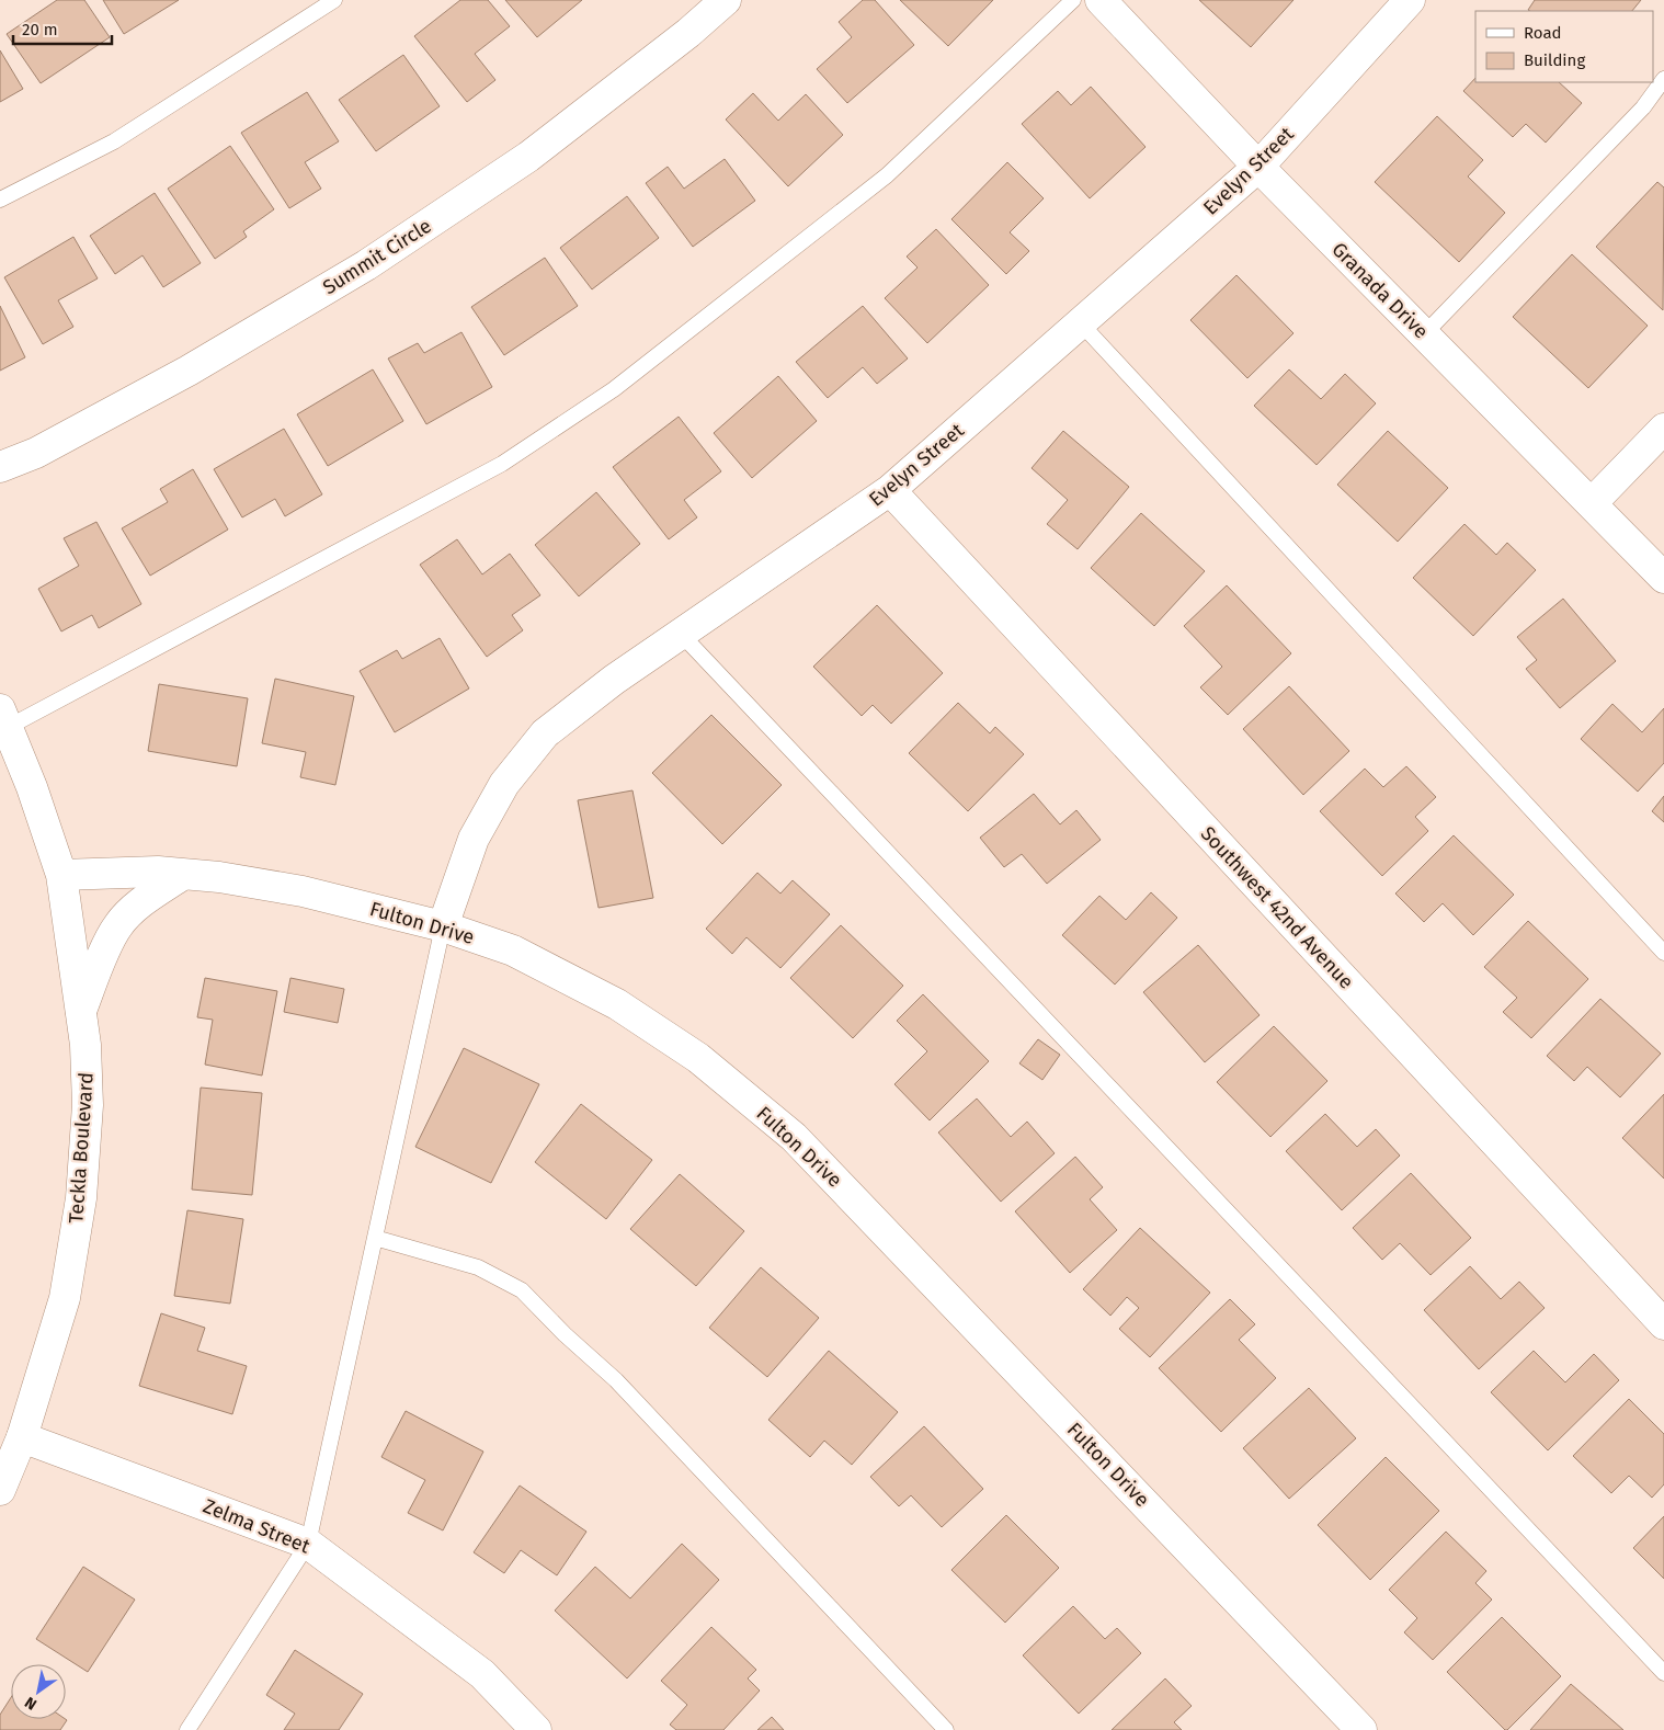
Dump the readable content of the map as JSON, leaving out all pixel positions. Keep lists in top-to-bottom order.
{
  "streets": {
    "street": [
      "Evelyn Street",
      "Summit Circle",
      "Granada Drive",
      "Southwest 42nd Avenue",
      "Fulton Drive",
      "Teckla Boulevard",
      "Zelma Street"
    ]
  },
  "crossings": [
    ["Evelyn Street", "Granada Drive"],
    ["Evelyn Street", "Southwest 42nd Avenue"],
    ["Evelyn Street", "Fulton Drive"],
    ["Fulton Drive", "Teckla Boulevard"],
    ["Teckla Boulevard", "Zelma Street"]
  ],
  "legend": ["Road", "Building"],
  "scale_bar": "20 m",
  "north": "bottom left"
}
